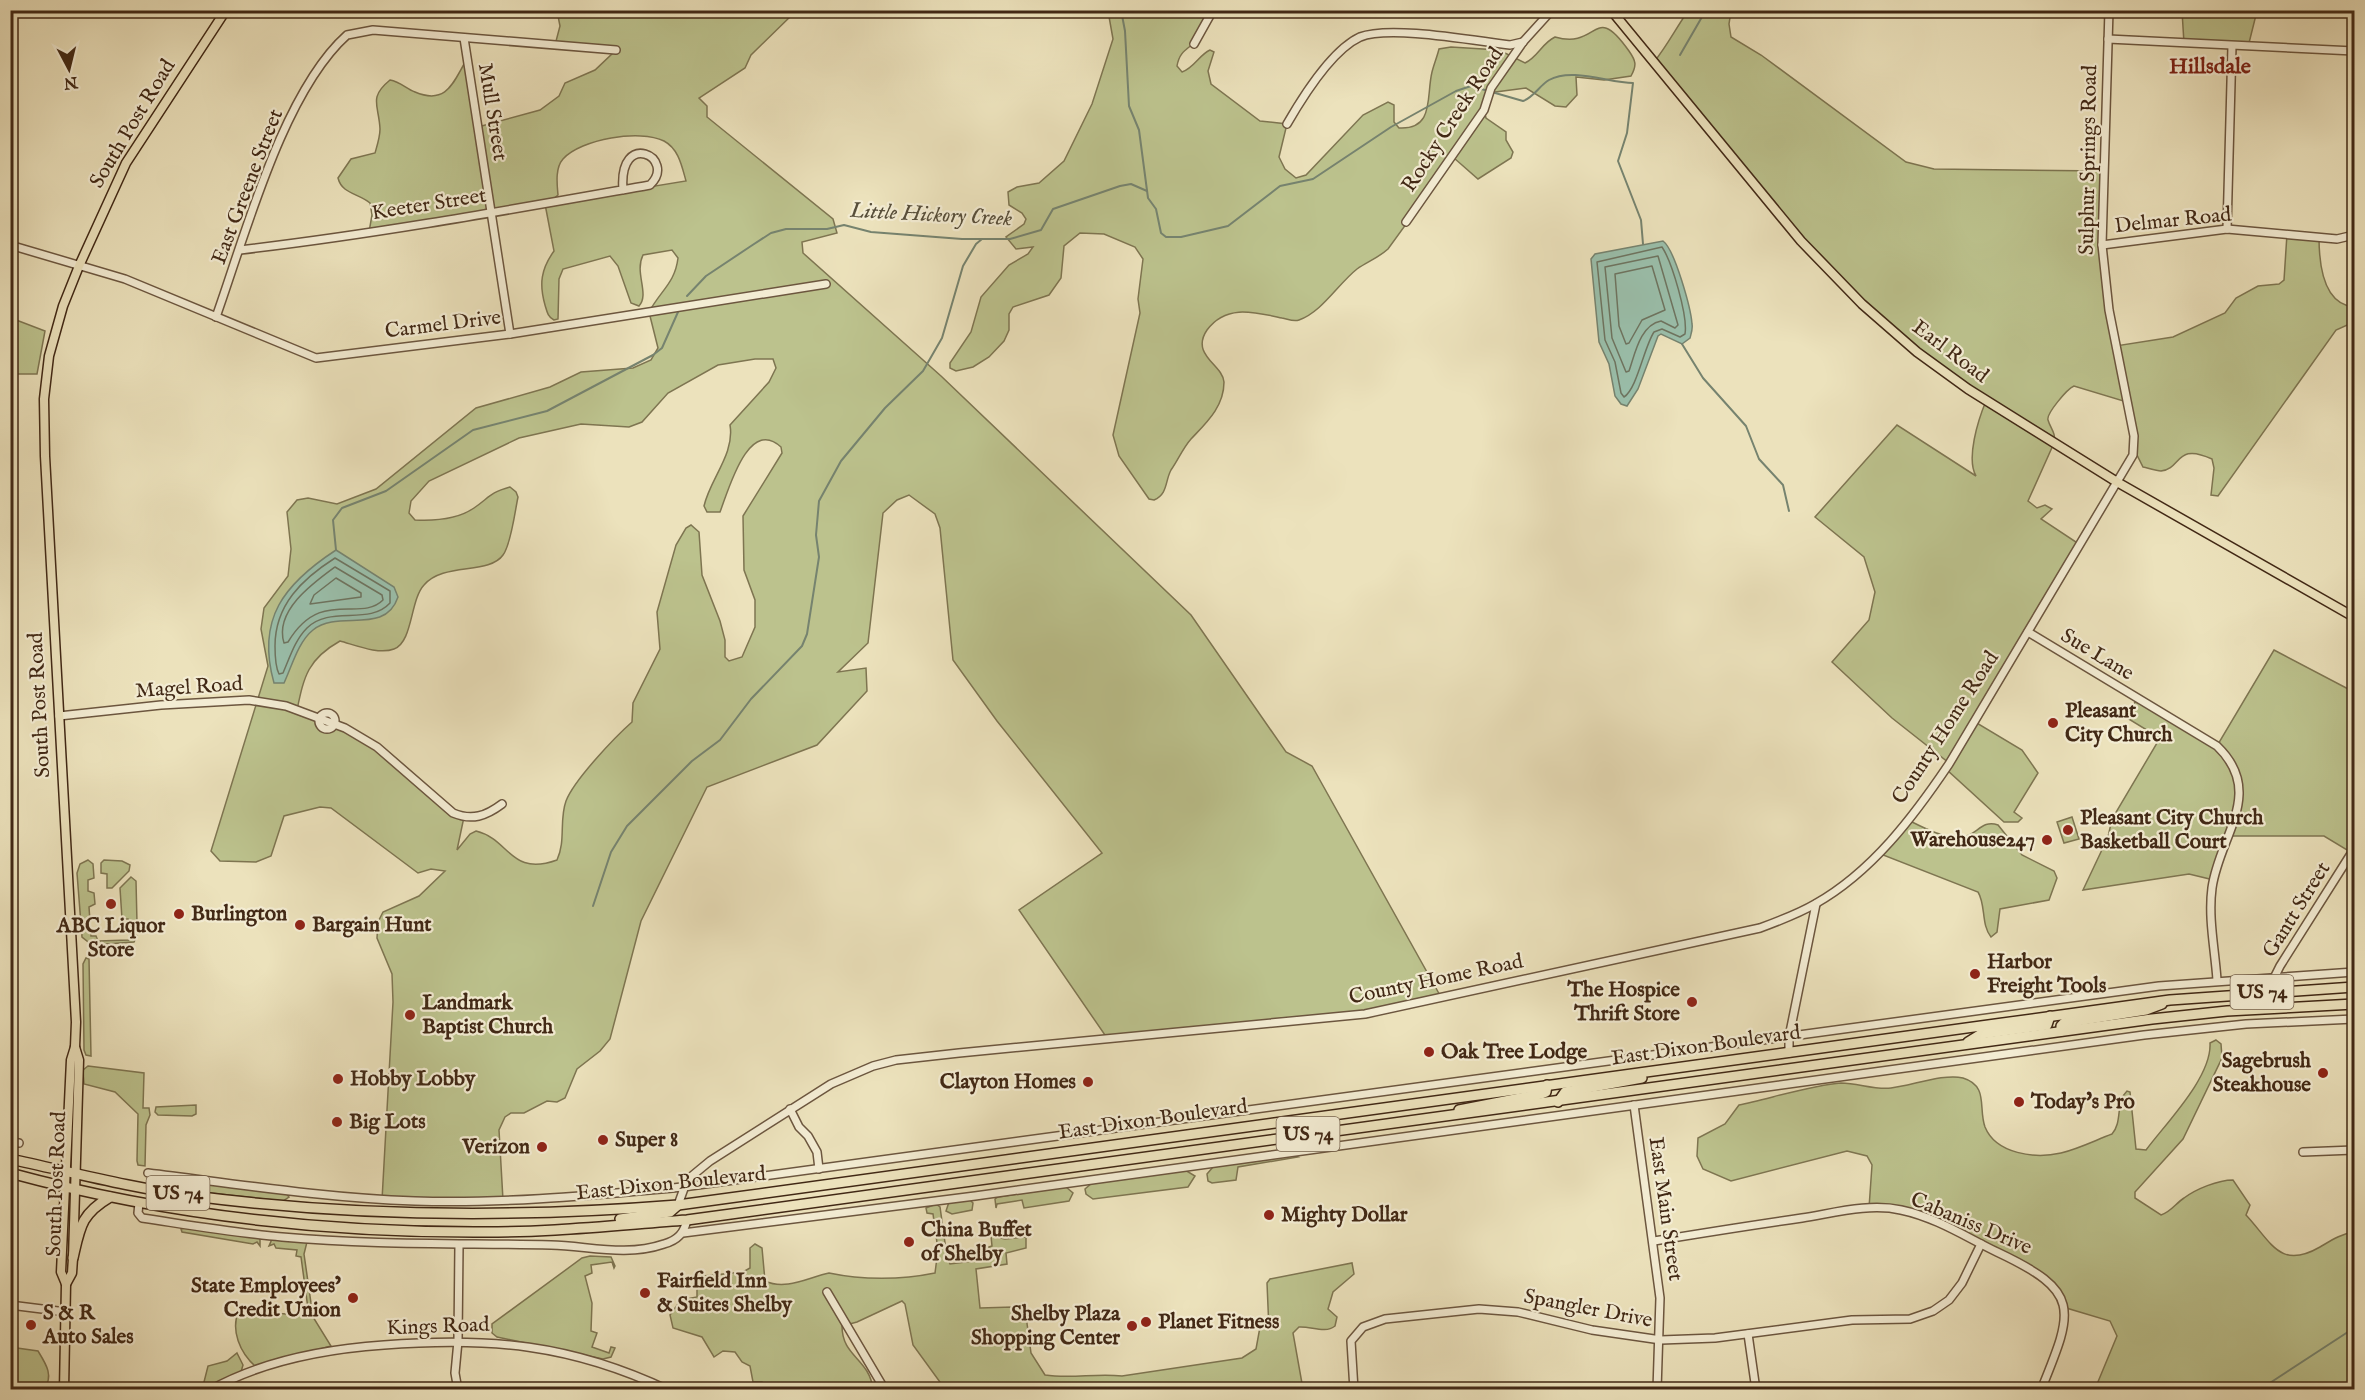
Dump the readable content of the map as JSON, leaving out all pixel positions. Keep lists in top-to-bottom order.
{
  "streets": {
    "highway": ["US 74", "East Dixon Boulevard"],
    "main road": ["South Post Road", "Earl Road"],
    "street": [
      "Mull Street",
      "Rocky Creek Road",
      "Sulphur Springs Road",
      "East Greene Street",
      "Keeter Street",
      "Delmar Road",
      "Carmel Drive",
      "Sue Lane",
      "Magel Road",
      "County Home Road",
      "Gantt Street",
      "East Main Street",
      "Cabaniss Drive",
      "Spangler Drive",
      "Kings Road"
    ]
  },
  "crossings": [
    ["Mull Street", "East Greene Street"],
    ["Mull Street", "Keeter Street"],
    ["Mull Street", "Carmel Drive"],
    ["South Post Road", "Carmel Drive"],
    ["South Post Road", "Magel Road"],
    ["South Post Road", "East Dixon Boulevard"],
    ["Sulphur Springs Road", "Delmar Road"],
    ["Sulphur Springs Road", "Earl Road"],
    ["Sulphur Springs Road", "County Home Road"],
    ["East Greene Street", "Keeter Street"],
    ["East Greene Street", "Carmel Drive"],
    ["Earl Road", "County Home Road"],
    ["Sue Lane", "County Home Road"],
    ["Sue Lane", "East Dixon Boulevard"],
    ["County Home Road", "East Dixon Boulevard"],
    ["Gantt Street", "East Dixon Boulevard"],
    ["East Main Street", "Cabaniss Drive"],
    ["East Main Street", "Spangler Drive"],
    ["Cabaniss Drive", "Spangler Drive"]
  ],
  "districts": ["Hillsdale"],
  "water": ["Little Hickory Creek"],
  "places": [
    "Pleasant City Church",
    "Pleasant City Church Basketball Court",
    "Warehouse247",
    "ABC Liquor Store",
    "Burlington",
    "Bargain Hunt",
    "Harbor Freight Tools",
    "The Hospice Thrift Store",
    "Landmark Baptist Church",
    "Oak Tree Lodge",
    "Sagebrush Steakhouse",
    "Hobby Lobby",
    "Clayton Homes",
    "Today's Pro",
    "Big Lots",
    "Super 8",
    "Verizon",
    "Mighty Dollar",
    "China Buffet of Shelby",
    "Fairfield Inn & Suites Shelby",
    "State Employees’ Credit Union",
    "Planet Fitness",
    "S & R Auto Sales",
    "Shelby Plaza Shopping Center"
  ],
  "north": "bottom"
}
